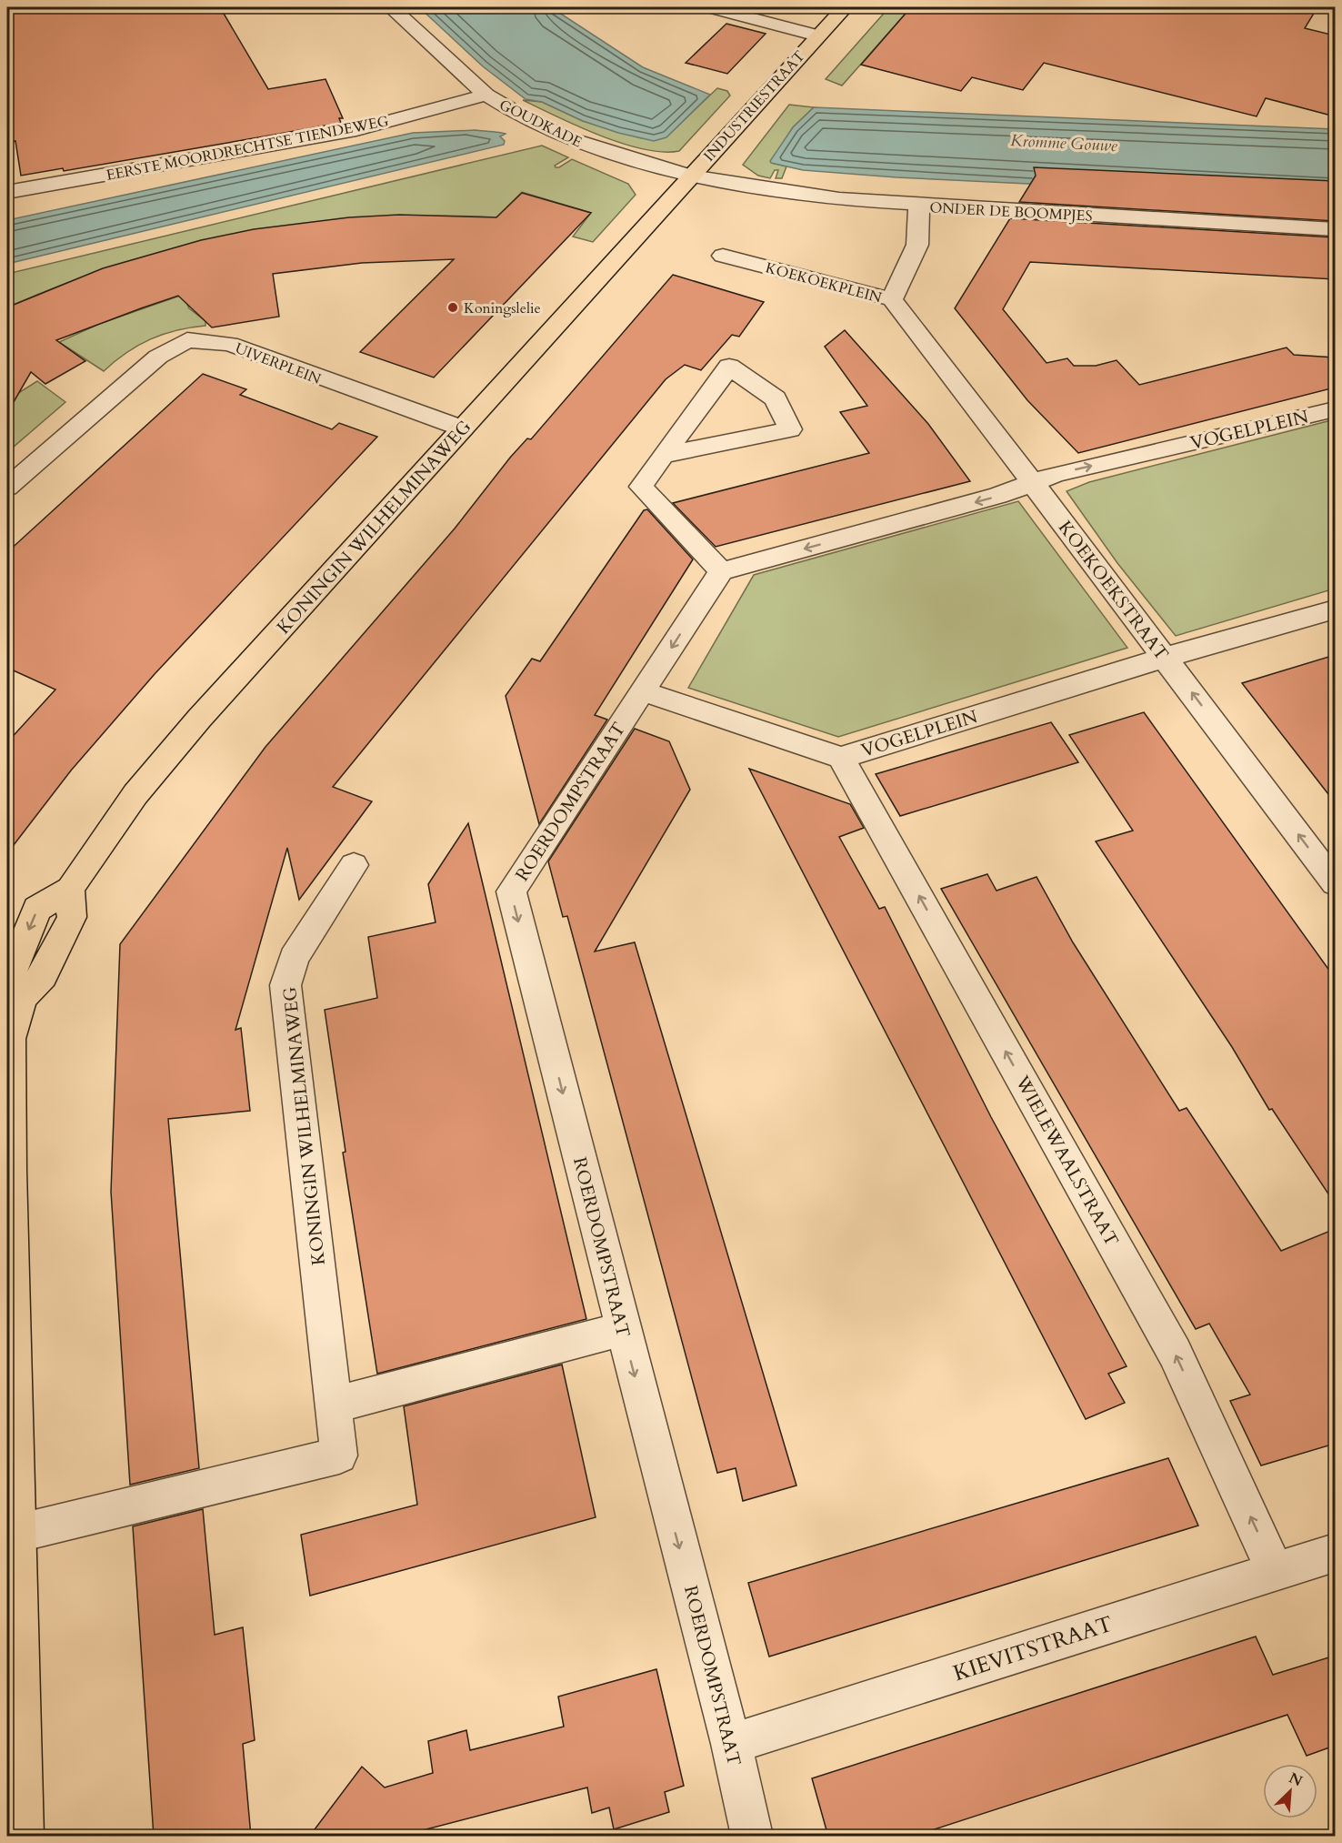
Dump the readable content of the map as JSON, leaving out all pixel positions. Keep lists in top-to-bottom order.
{
  "streets": {
    "main road": ["INDUSTRIESTRAAT", "KONINGIN WILHELMINAWEG"],
    "street": [
      "GOUDKADE",
      "EERSTE MOORDRECHTSE TIENDEWEG",
      "ONDER DE BOOMPJES",
      "KOEKOEKPLEIN",
      "UIVERPLEIN",
      "VOGELPLEIN",
      "KOEKOEKSTRAAT",
      "ROERDOMPSTRAAT",
      "WIELEWAALSTRAAT",
      "KIEVITSTRAAT"
    ]
  },
  "crossings": [
    ["INDUSTRIESTRAAT", "GOUDKADE"],
    ["INDUSTRIESTRAAT", "ONDER DE BOOMPJES"],
    ["INDUSTRIESTRAAT", "KONINGIN WILHELMINAWEG"],
    ["GOUDKADE", "EERSTE MOORDRECHTSE TIENDEWEG"],
    ["GOUDKADE", "ONDER DE BOOMPJES"],
    ["GOUDKADE", "KONINGIN WILHELMINAWEG"],
    ["ONDER DE BOOMPJES", "KOEKOEKPLEIN"],
    ["ONDER DE BOOMPJES", "KONINGIN WILHELMINAWEG"],
    ["KOEKOEKPLEIN", "KOEKOEKSTRAAT"],
    ["UIVERPLEIN", "KONINGIN WILHELMINAWEG"],
    ["VOGELPLEIN", "KOEKOEKSTRAAT"],
    ["VOGELPLEIN", "ROERDOMPSTRAAT"],
    ["VOGELPLEIN", "WIELEWAALSTRAAT"],
    ["ROERDOMPSTRAAT", "KIEVITSTRAAT"],
    ["WIELEWAALSTRAAT", "KIEVITSTRAAT"]
  ],
  "one_way": ["KOEKOEKSTRAAT", "ROERDOMPSTRAAT", "WIELEWAALSTRAAT"],
  "water": ["Kromme Gouwe"],
  "places": ["Koningslelie"],
  "north": "top right"
}
